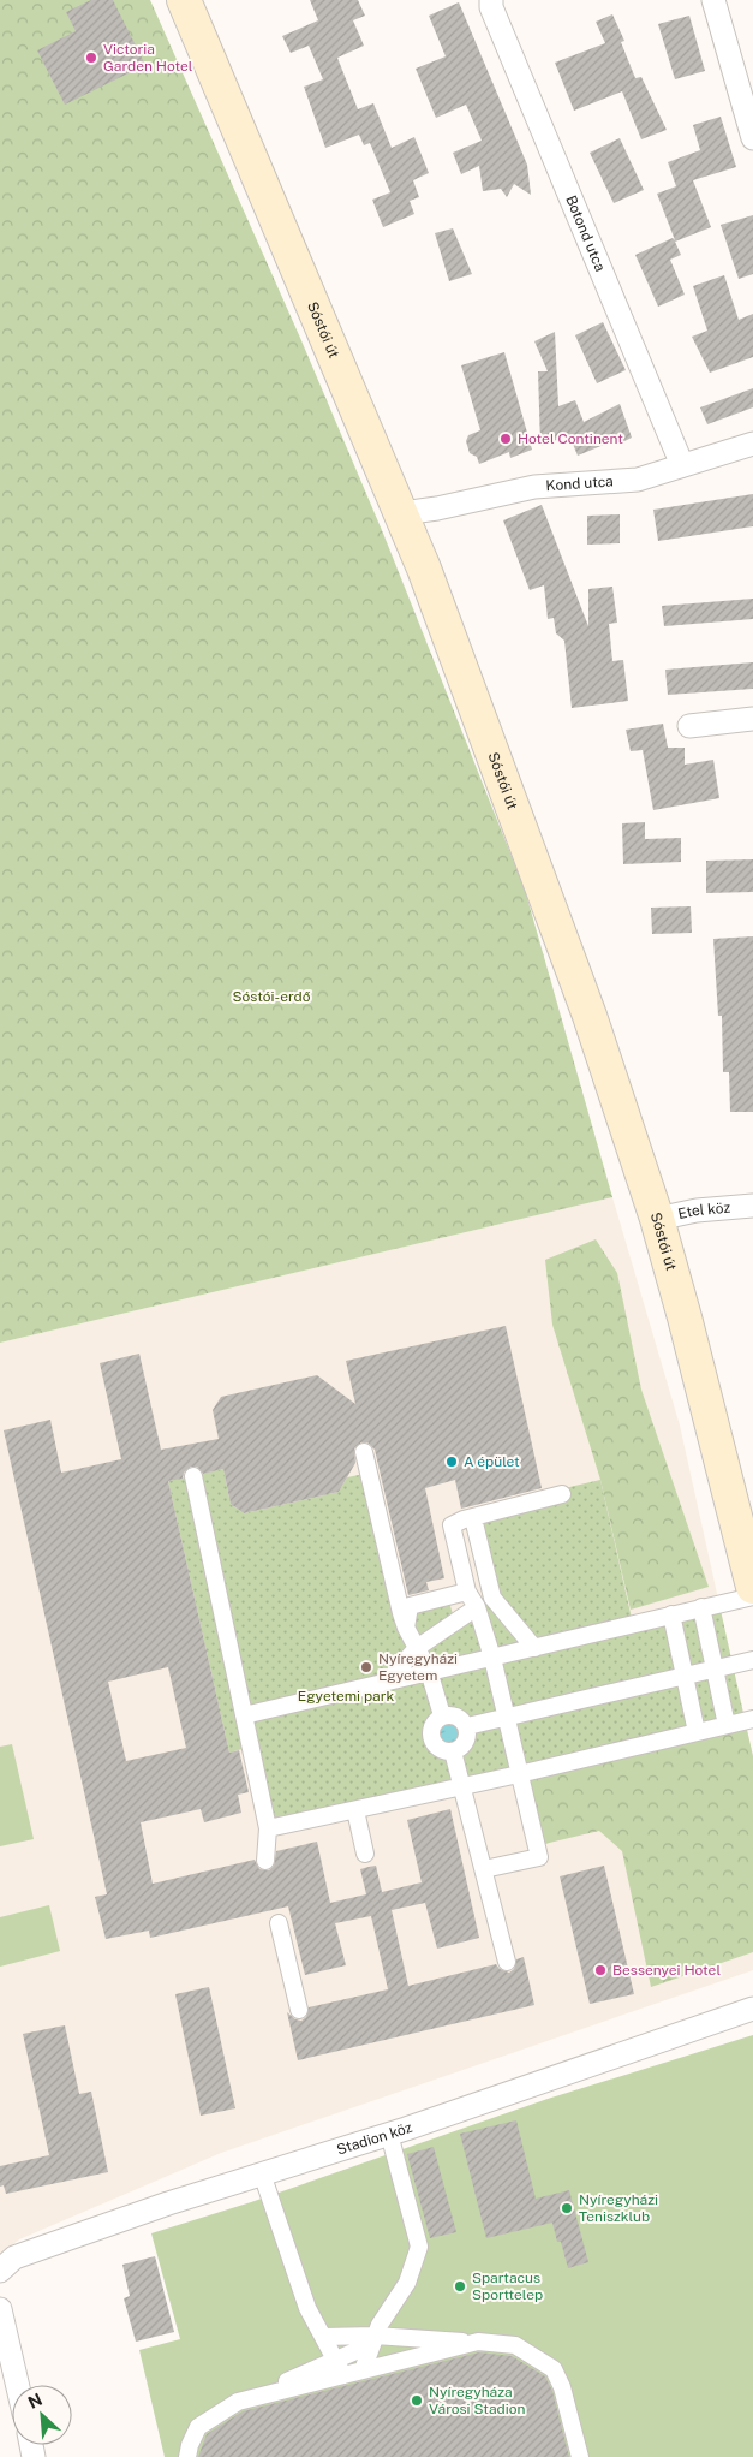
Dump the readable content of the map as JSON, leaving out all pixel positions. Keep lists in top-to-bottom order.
{
  "streets": {
    "main road": ["Sóstói út"],
    "street": [
      "Botond utca",
      "Kond utca",
      "Etel köz",
      "Stadion köz"
    ]
  },
  "crossings": [
    ["Botond utca", "Kond utca"],
    ["Sóstói út", "Kond utca"],
    ["Sóstói út", "Etel köz"]
  ],
  "parks": ["Sóstói-erdő", "Egyetemi park"],
  "places": [
    "Victoria Garden Hotel",
    "Hotel Continent",
    "A épület",
    "Nyíregyházi Egyetem",
    "Bessenyei Hotel",
    "Nyíregyházi Teniszklub",
    "Spartacus Sporttelep",
    "Nyíregyháza Városi Stadion"
  ],
  "north": "top left"
}
